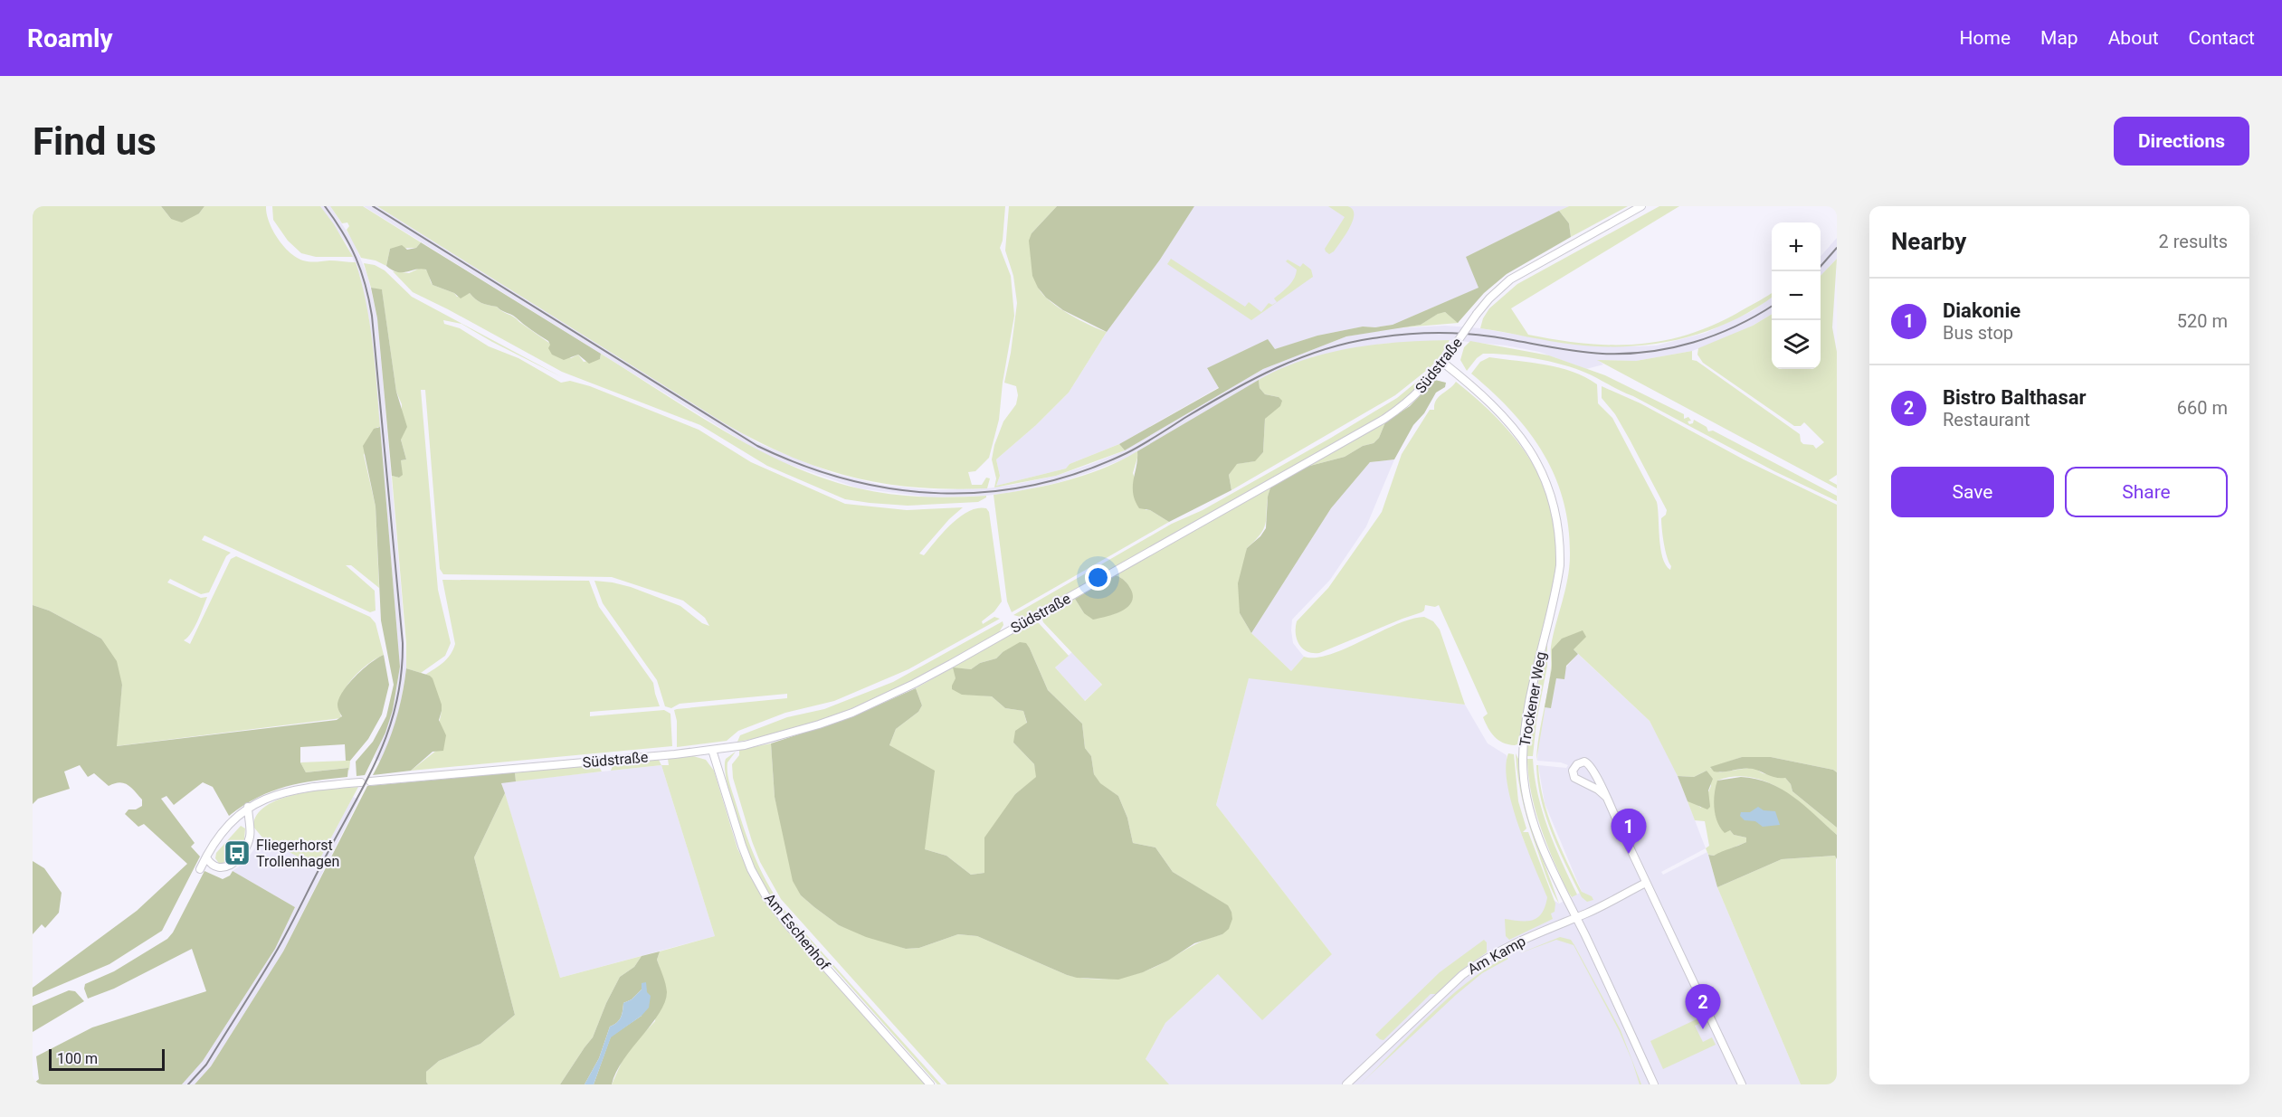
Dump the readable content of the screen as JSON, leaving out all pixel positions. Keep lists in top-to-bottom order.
{
  "streets": {
    "street": [
      "Südstraße",
      "Trockener Weg",
      "Am Eschenhof",
      "Am Kamp"
    ]
  },
  "crossings": [
    ["Südstraße", "Trockener Weg"],
    ["Südstraße", "Am Eschenhof"],
    ["Trockener Weg", "Am Kamp"]
  ],
  "places": {
    "bus stop": ["Fliegerhorst Trollenhagen"]
  },
  "scale_bar": "100 m",
  "page": {
    "header": "Roamly",
    "nav": [
      "Home",
      "Map",
      "About",
      "Contact"
    ],
    "buttons": [
      "Directions",
      ["Save", "Share"]
    ],
    "title": "Find us",
    "heading": ["Nearby", "2 results"],
    "map_buttons": ["+", "−"],
    "list": [
      {
        "mark": "1",
        "name": "Diakonie",
        "note": "Bus stop",
        "value": "520 m"
      },
      {
        "mark": "2",
        "name": "Bistro Balthasar",
        "note": "Restaurant",
        "value": "660 m"
      }
    ],
    "pins": ["1", "2"],
    "scale": "100 m"
  }
}
